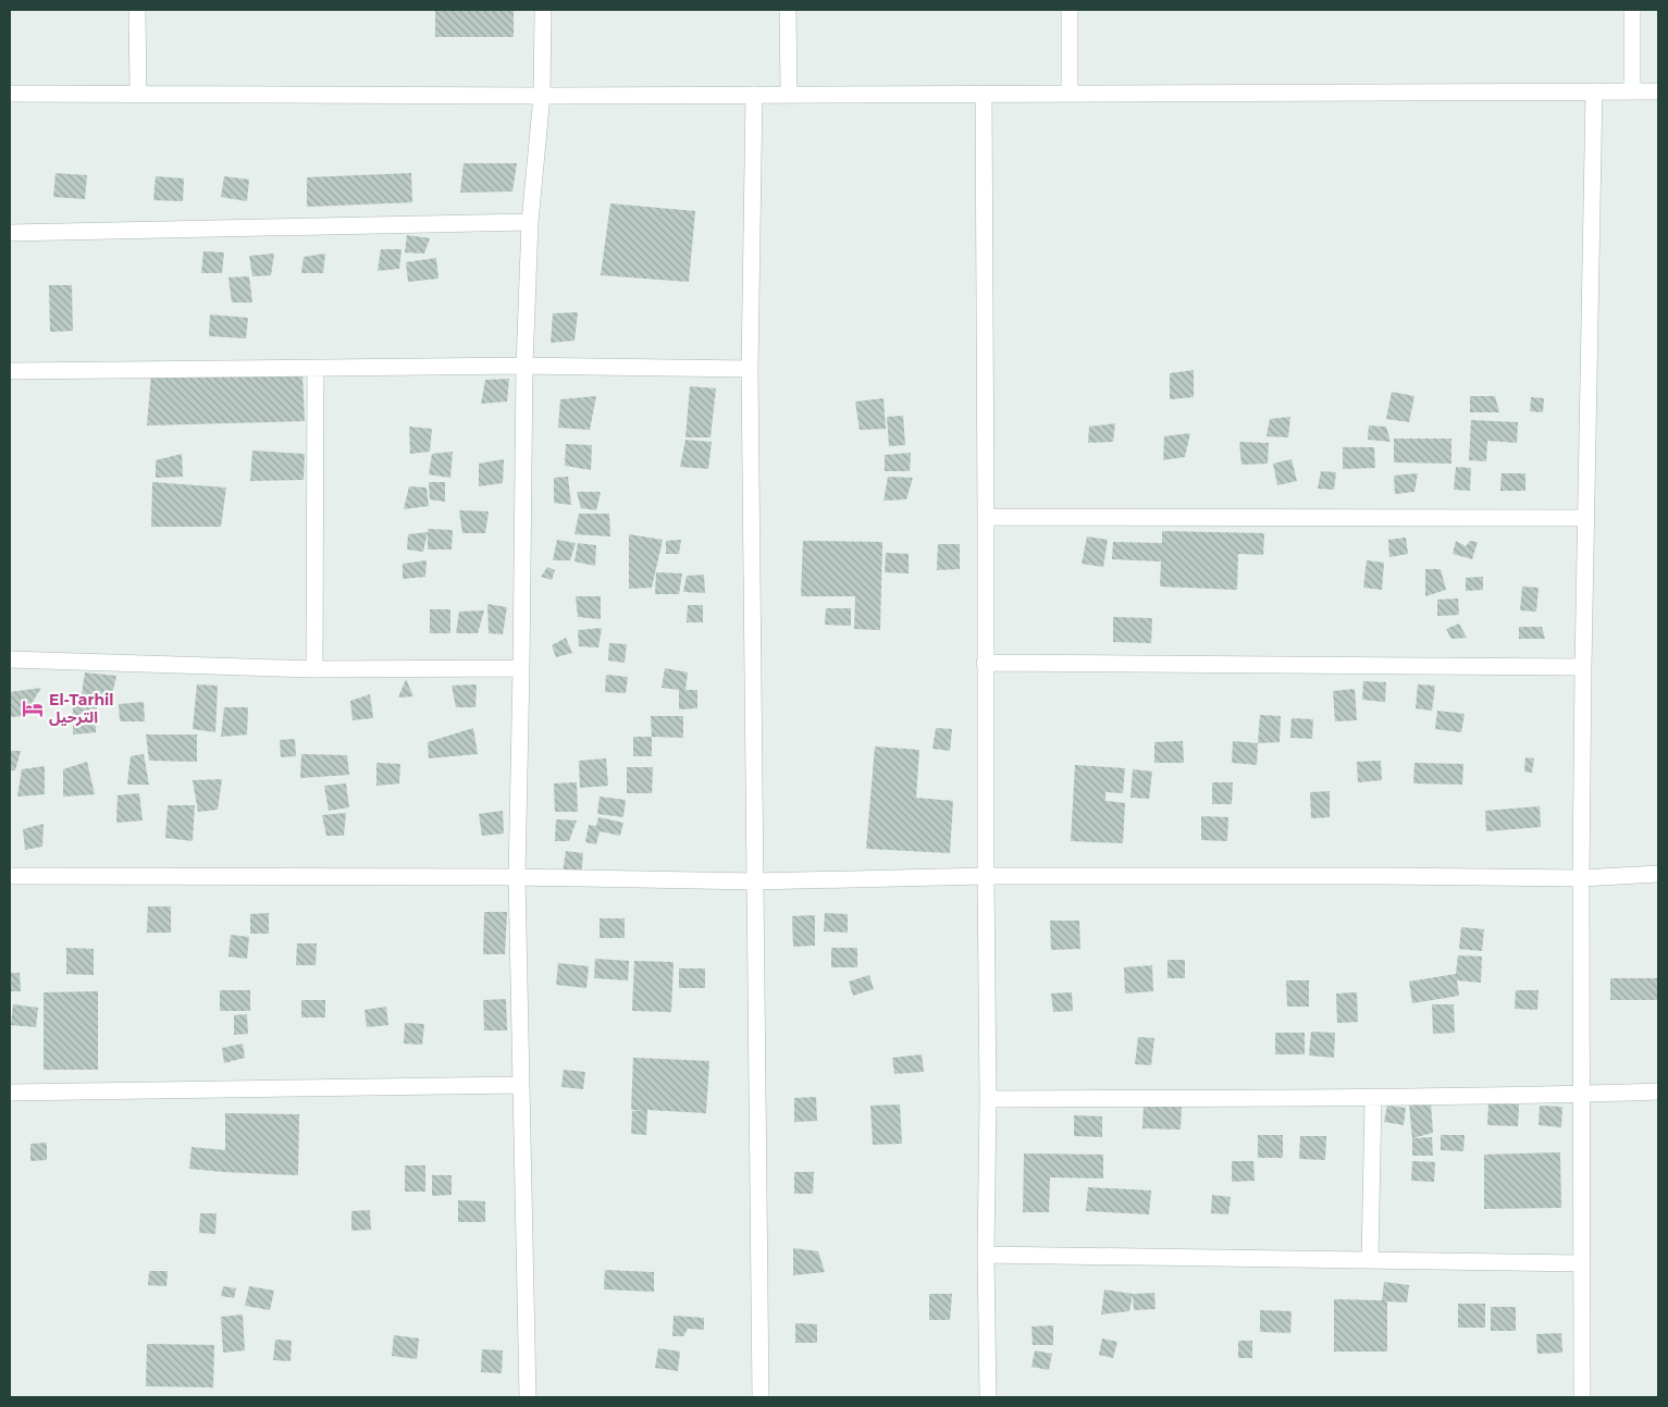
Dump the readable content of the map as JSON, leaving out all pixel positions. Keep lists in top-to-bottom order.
{
  "places": {
    "hotel": ["El-Tarhil الترحيل"]
  }
}
